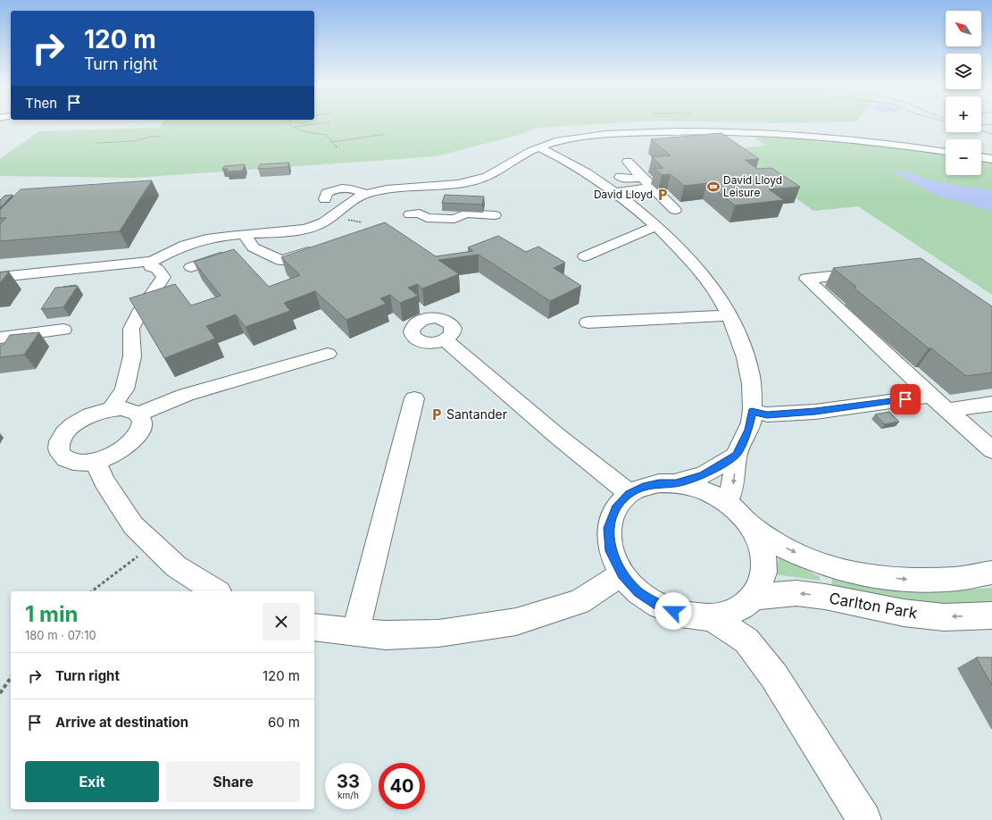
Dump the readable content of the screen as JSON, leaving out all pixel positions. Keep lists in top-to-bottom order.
{
  "streets": {
    "street": ["Carlton Park"]
  },
  "places": {
    "sports": ["David Lloyd Leisure"],
    "parking": ["David Lloyd", "Santander"]
  },
  "north": "top left",
  "page": {
    "map_buttons": ["+", "−"],
    "turn": ["120 m", "Turn right"],
    "then": "Then",
    "heading": ["1 min", "180 m · 07:10"],
    "list": [
      {
        "name": "Turn right",
        "value": "120 m"
      },
      {
        "name": "Arrive at destination",
        "value": "60 m"
      }
    ],
    "buttons": ["Exit", "Share"],
    "speed": "33 km/h",
    "limit": "40"
  }
}
